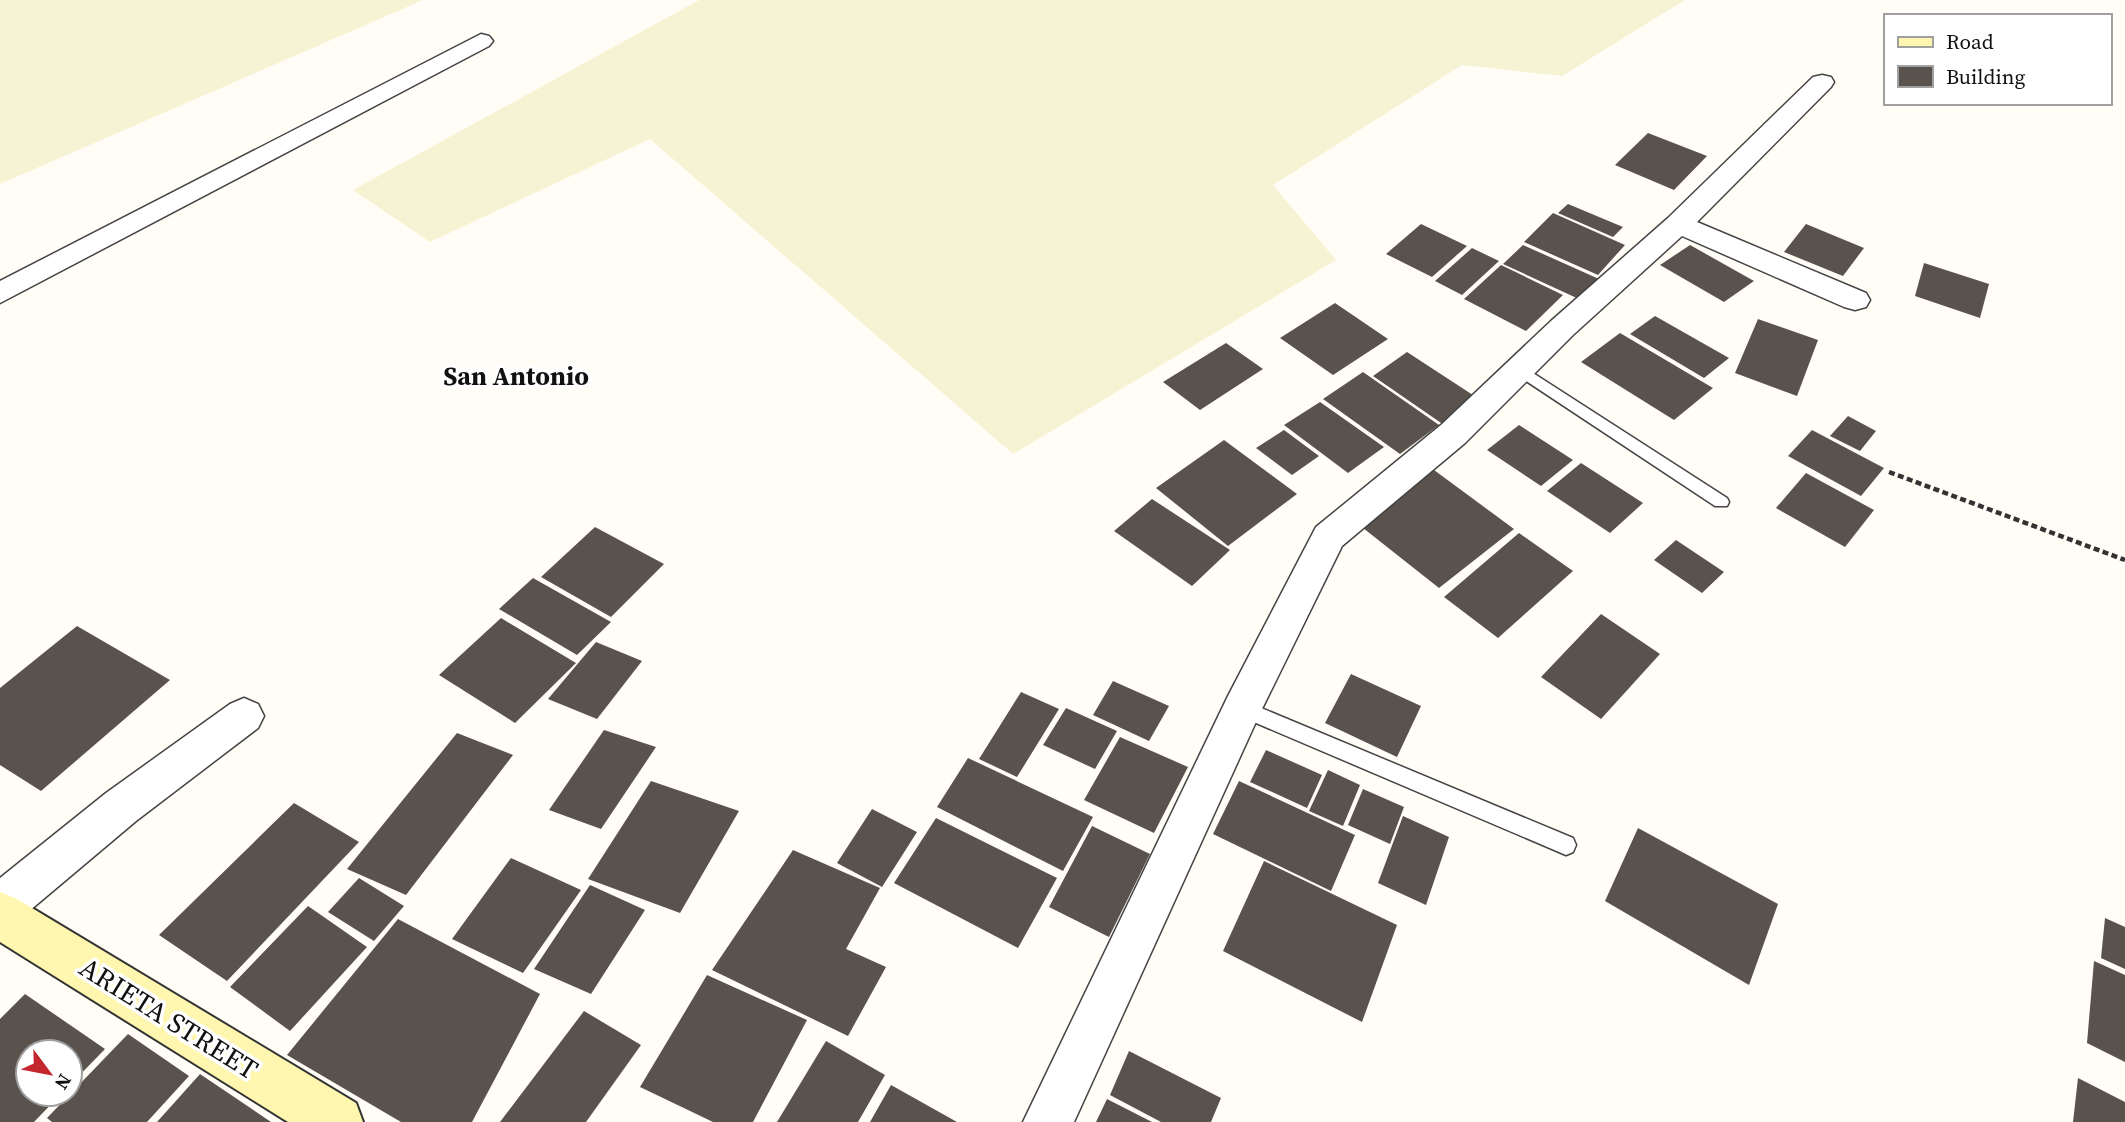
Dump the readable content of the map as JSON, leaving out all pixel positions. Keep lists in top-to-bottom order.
{
  "streets": {
    "street": ["ARIETA STREET"]
  },
  "districts": ["San Antonio"],
  "legend": ["Road", "Building"],
  "north": "bottom right"
}
